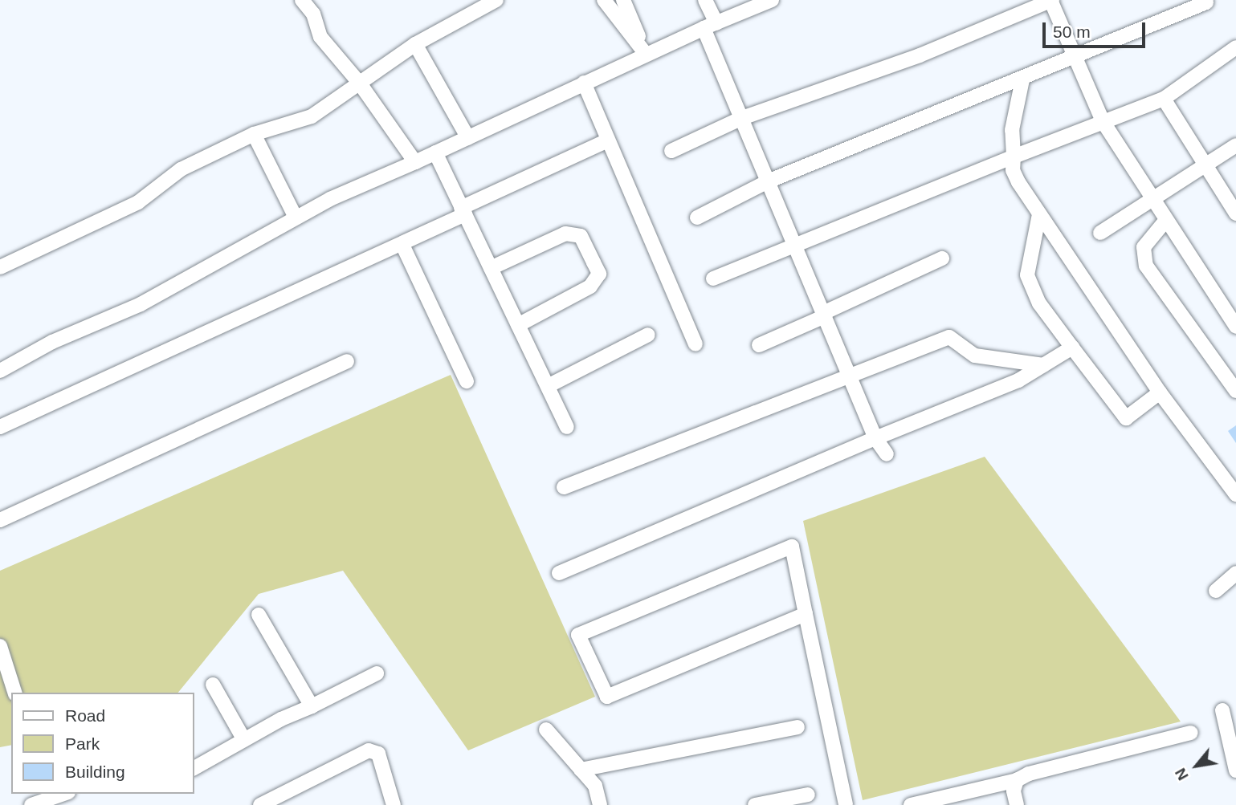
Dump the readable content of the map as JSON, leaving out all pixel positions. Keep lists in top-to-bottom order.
{
  "legend": ["Road", "Park", "Building"],
  "scale_bar": "50 m",
  "north": "bottom left"
}
